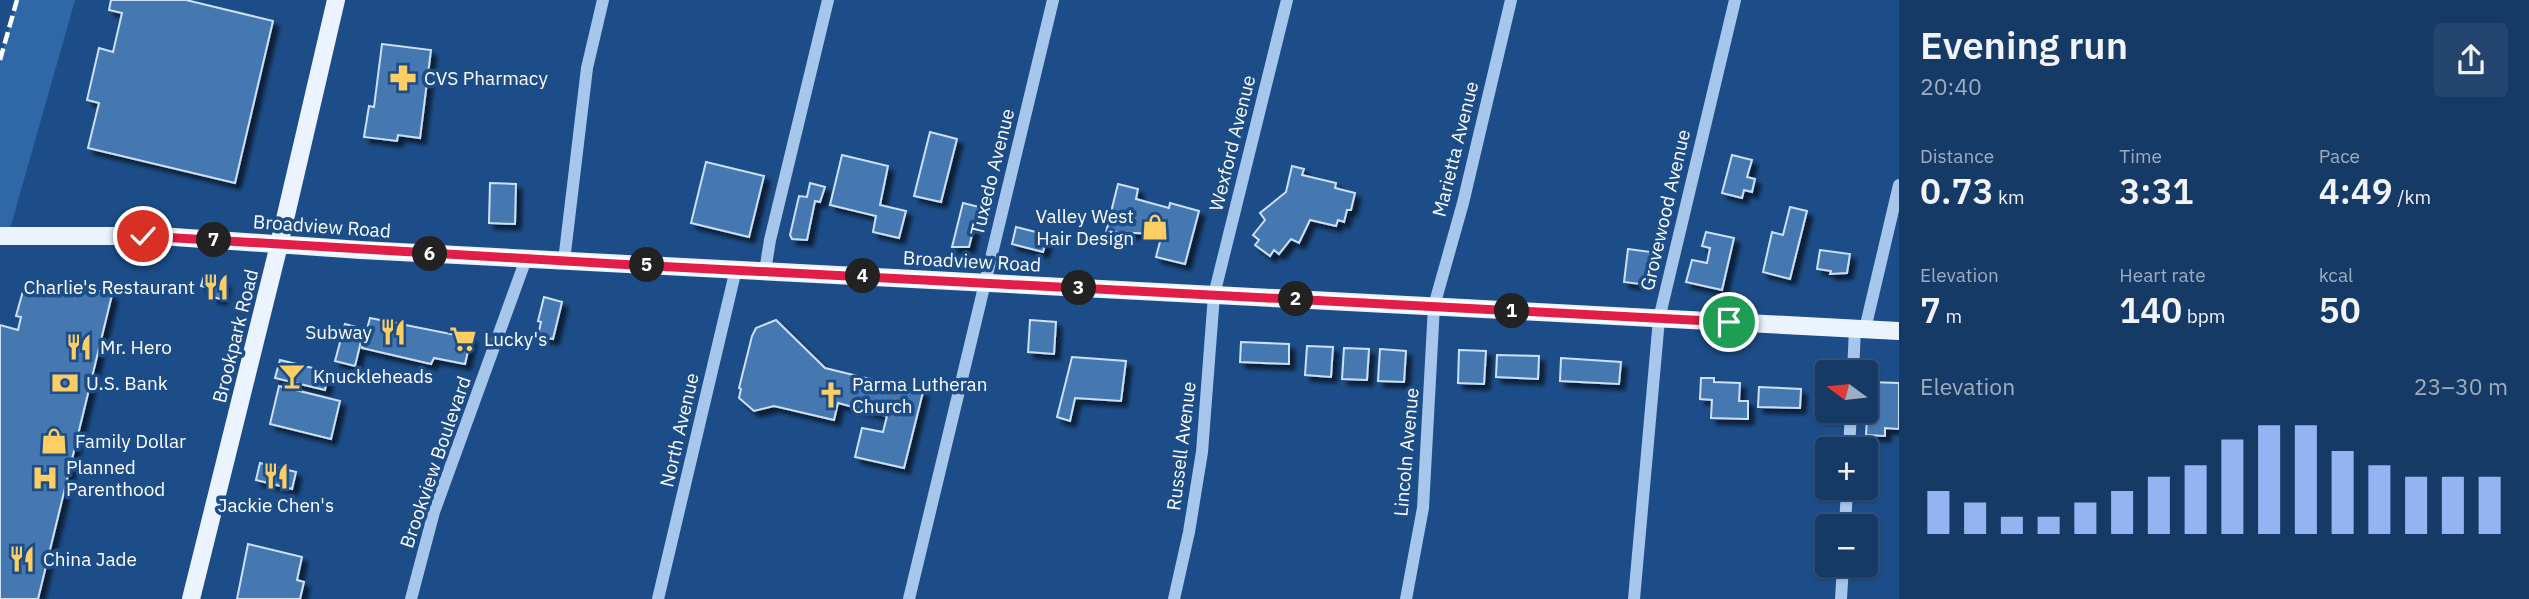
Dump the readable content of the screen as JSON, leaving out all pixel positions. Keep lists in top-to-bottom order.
{
  "streets": {
    "main road": ["Broadview Road", "Brookpark Road"],
    "street": [
      "Wexford Avenue",
      "Marietta Avenue",
      "Tuxedo Avenue",
      "Grovewood Avenue",
      "North Avenue",
      "Russell Avenue",
      "Lincoln Avenue",
      "Brookview Boulevard"
    ]
  },
  "crossings": [
    ["Wexford Avenue", "Broadview Road"],
    ["Wexford Avenue", "Russell Avenue"],
    ["Marietta Avenue", "Broadview Road"],
    ["Marietta Avenue", "Lincoln Avenue"],
    ["Tuxedo Avenue", "Broadview Road"],
    ["Grovewood Avenue", "Broadview Road"],
    ["Broadview Road", "Brookpark Road"],
    ["Broadview Road", "North Avenue"],
    ["Broadview Road", "Russell Avenue"],
    ["Broadview Road", "Lincoln Avenue"],
    ["Broadview Road", "Brookview Boulevard"]
  ],
  "places": {
    "pharmacy": ["CVS Pharmacy"],
    "shop": ["Valley West Hair Design", "Family Dollar"],
    "restaurant": [
      "Charlie's Restaurant",
      "Subway",
      "Mr. Hero",
      "Jackie Chen's",
      "China Jade"
    ],
    "supermarket": ["Lucky's"],
    "bar": ["Knuckleheads"],
    "bank": ["U.S. Bank"],
    "church": ["Parma Lutheran Church"],
    "hospital": ["Planned Parenthood"]
  },
  "north": "left",
  "page": {
    "heading": ["Evening run", "20:40"],
    "stats": [
      ["Distance", "0.73 km"],
      ["Time", "3:31"],
      ["Pace", "4:49 /km"],
      ["Elevation", "7 m"],
      ["Heart rate", "140 bpm"],
      ["kcal", "50"]
    ],
    "pins": [
      "7",
      "6",
      "5",
      "4",
      "3",
      "2",
      "1"
    ],
    "chart": ["Elevation", "23–30 m"],
    "map_buttons": ["+", "−"]
  }
}
